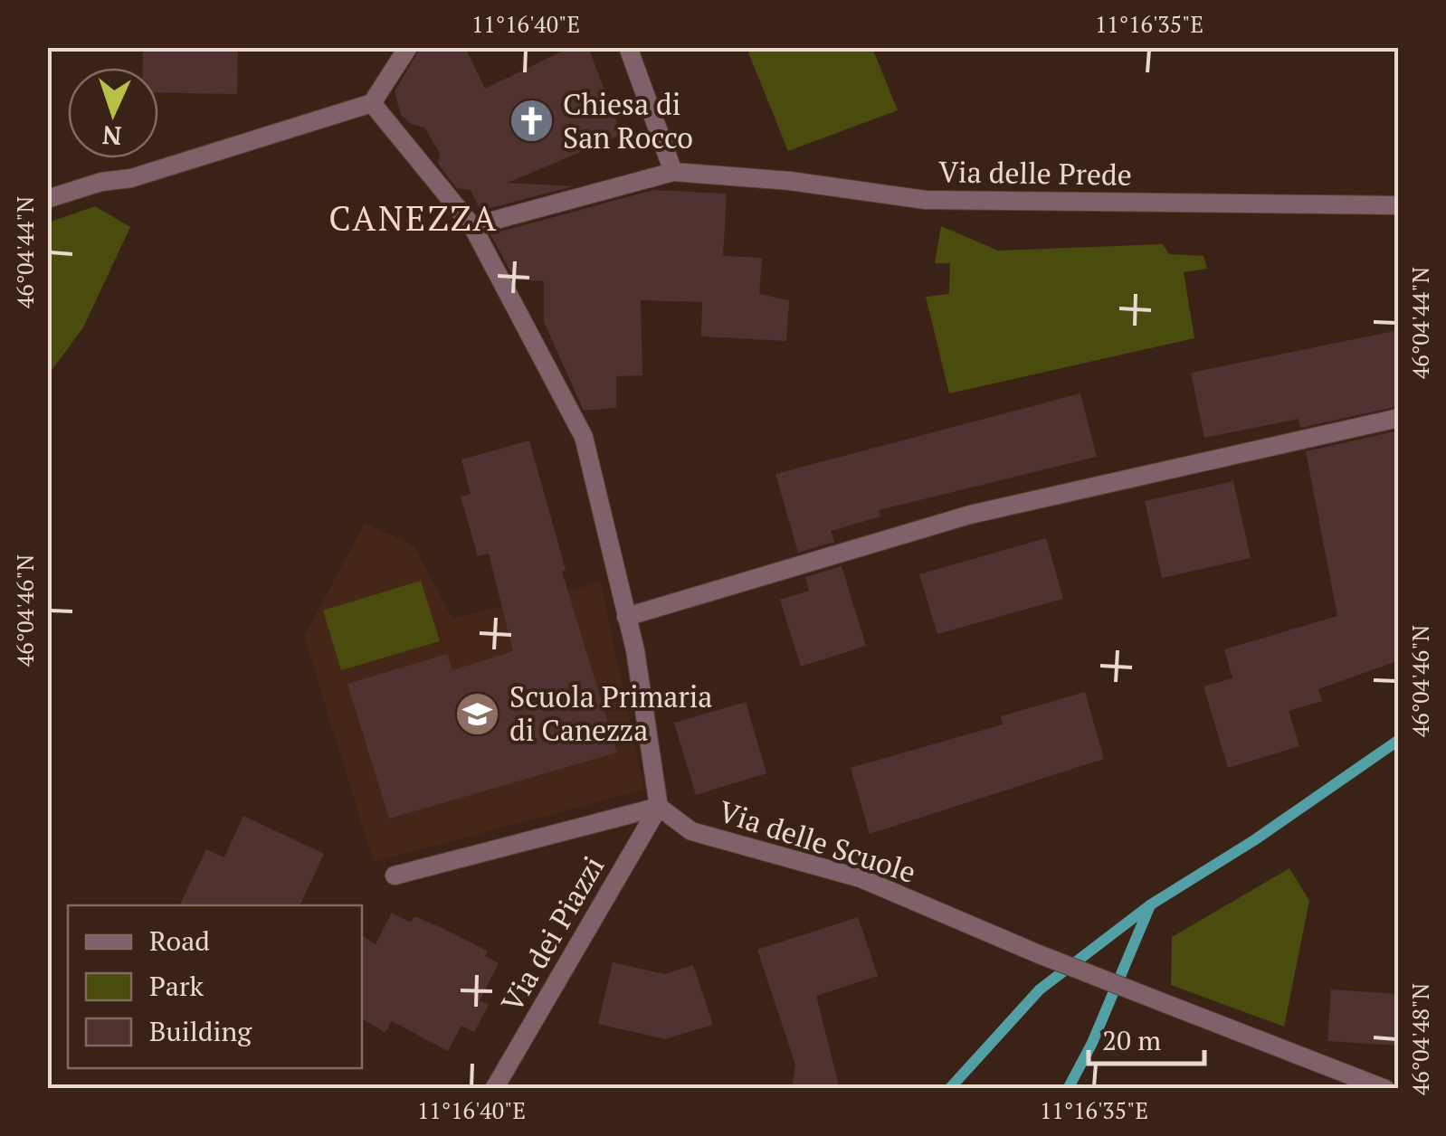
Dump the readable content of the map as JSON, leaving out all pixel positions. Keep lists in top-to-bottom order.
{
  "streets": {
    "street": ["Via delle Prede", "Via delle Scuole", "Via dei Piazzi"]
  },
  "crossings": [
    ["Via delle Scuole", "Via dei Piazzi"]
  ],
  "districts": ["CANEZZA"],
  "places": {
    "church": ["Chiesa di San Rocco"],
    "school or university": ["Scuola Primaria di Canezza"]
  },
  "legend": ["Road", "Park", "Building"],
  "scale_bar": "20 m",
  "north": "bottom",
  "coordinates": [
    "11°16'40\"E",
    "11°16'35\"E",
    "46°04'44\"N",
    "46°04'46\"N",
    "46°04'48\"N"
  ]
}
